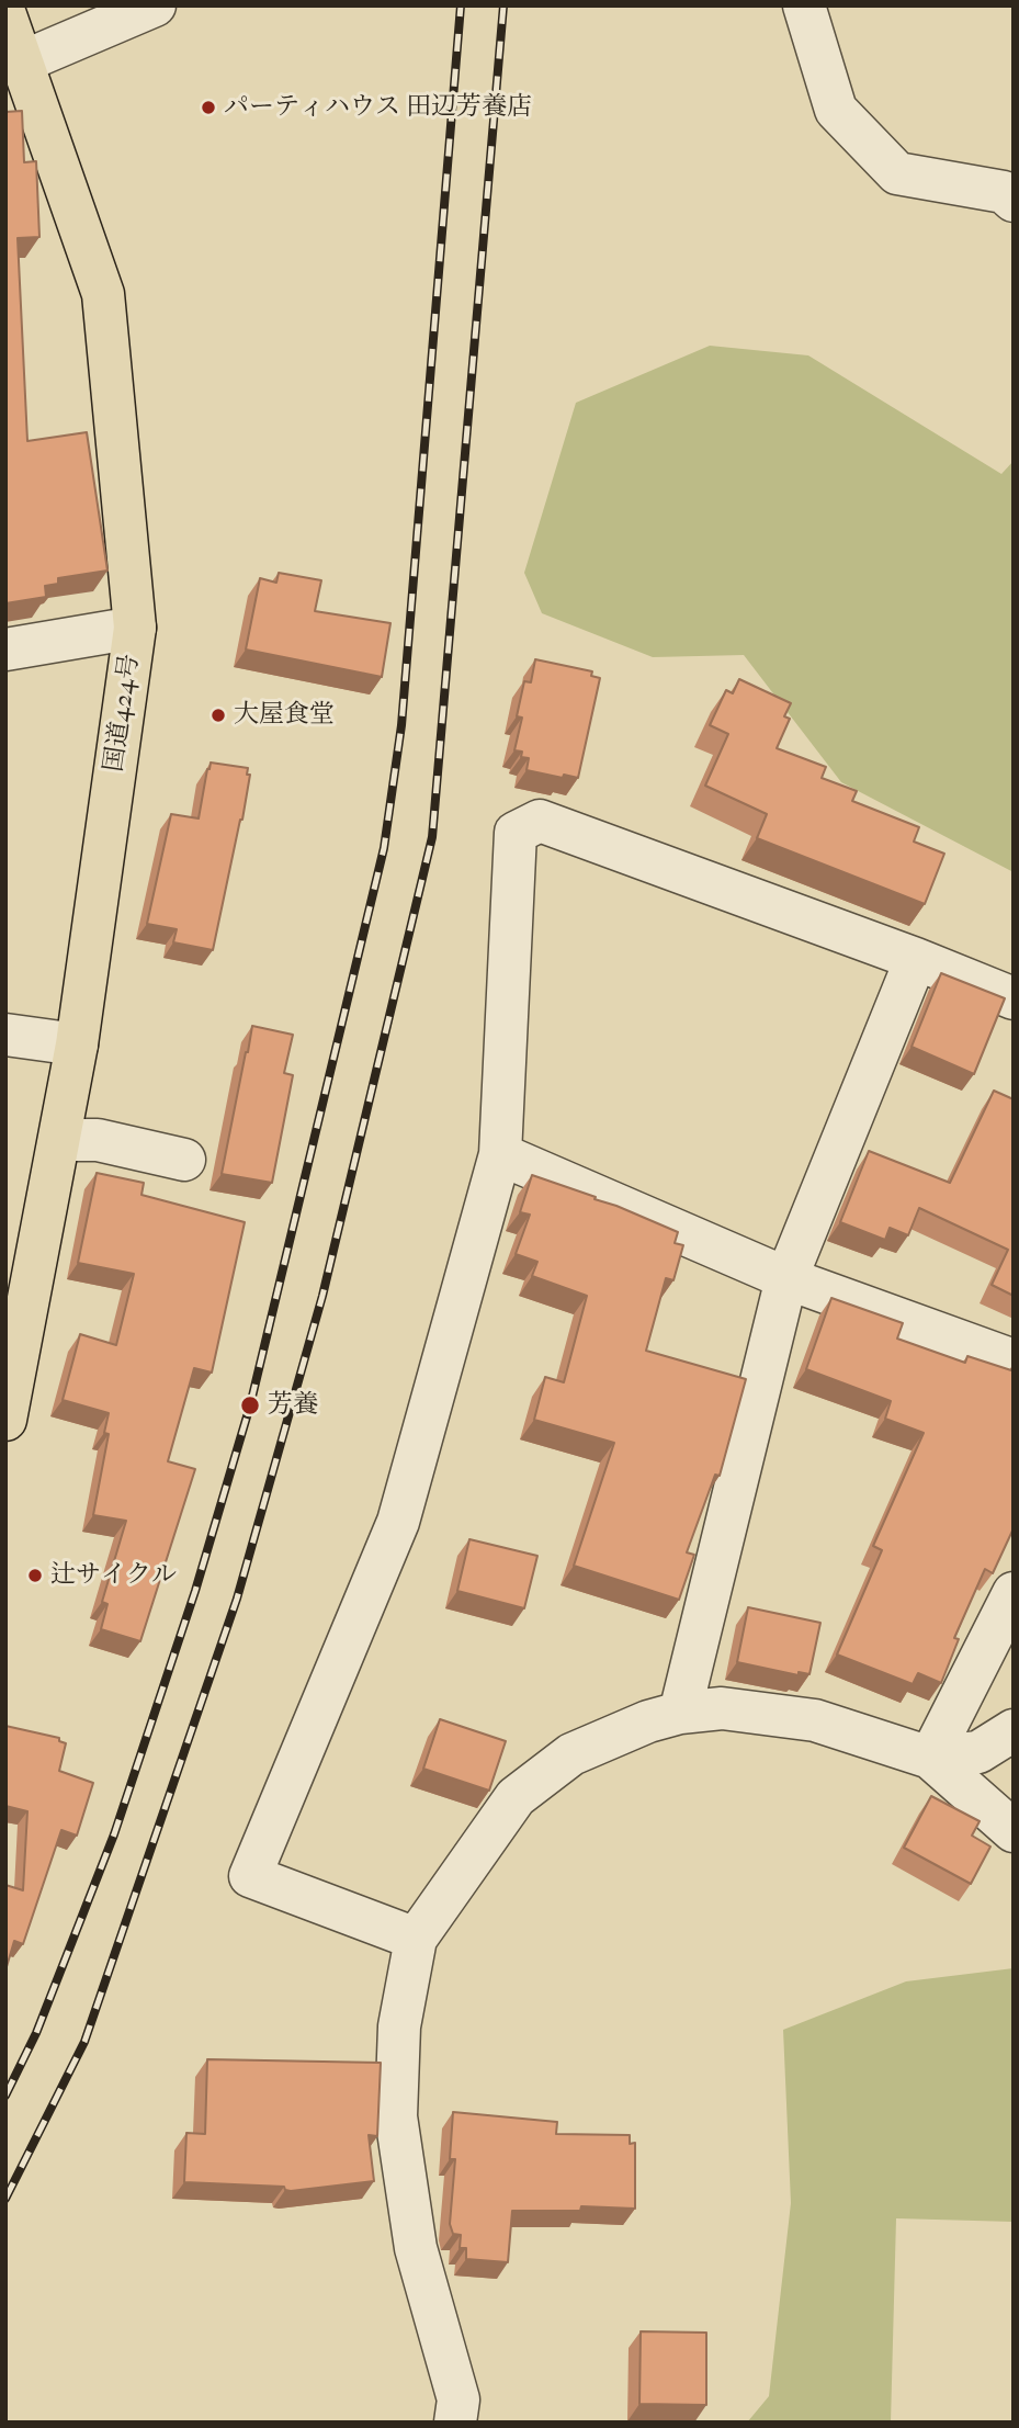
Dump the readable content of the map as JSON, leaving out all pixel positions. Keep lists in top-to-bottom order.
{
  "streets": {
    "highway": ["国道424号"]
  },
  "places": [
    "パーティハウス 田辺芳養店",
    "大屋食堂",
    "芳養",
    "辻サイクル"
  ]
}
